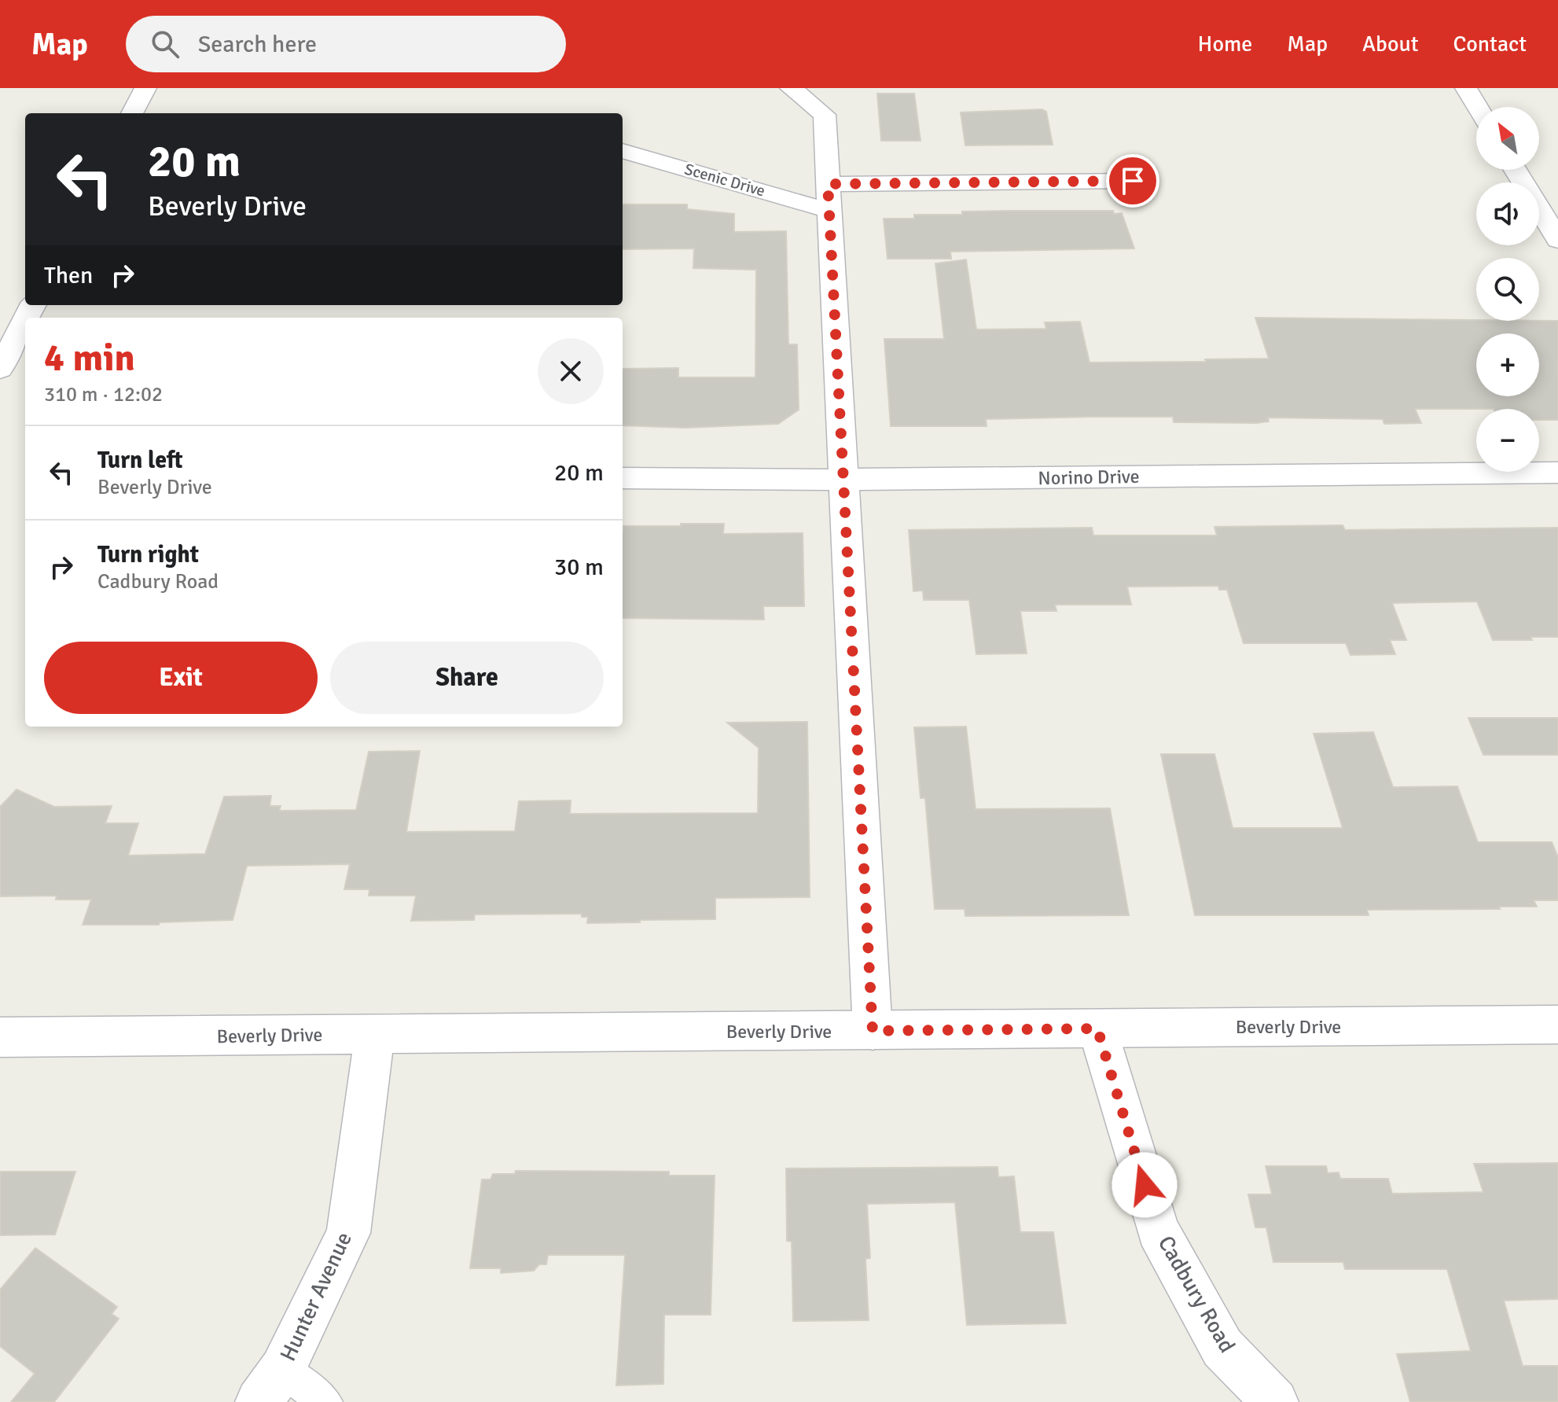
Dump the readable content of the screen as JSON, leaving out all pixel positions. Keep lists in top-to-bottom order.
{
  "streets": {
    "street": [
      "Scenic Drive",
      "Norino Drive",
      "Beverly Drive",
      "Cadbury Road",
      "Hunter Avenue"
    ]
  },
  "crossings": [
    ["Beverly Drive", "Cadbury Road"],
    ["Beverly Drive", "Hunter Avenue"]
  ],
  "north": "top left",
  "page": {
    "header": "Map",
    "search": "Search here",
    "nav": [
      "Home",
      "Map",
      "About",
      "Contact"
    ],
    "map_buttons": ["+", "−"],
    "turn": ["20 m", "Beverly Drive"],
    "then": "Then",
    "heading": ["4 min", "310 m · 12:02"],
    "list": [
      {
        "name": "Turn left",
        "note": "Beverly Drive",
        "value": "20 m"
      },
      {
        "name": "Turn right",
        "note": "Cadbury Road",
        "value": "30 m"
      }
    ],
    "buttons": ["Exit", "Share"]
  }
}
